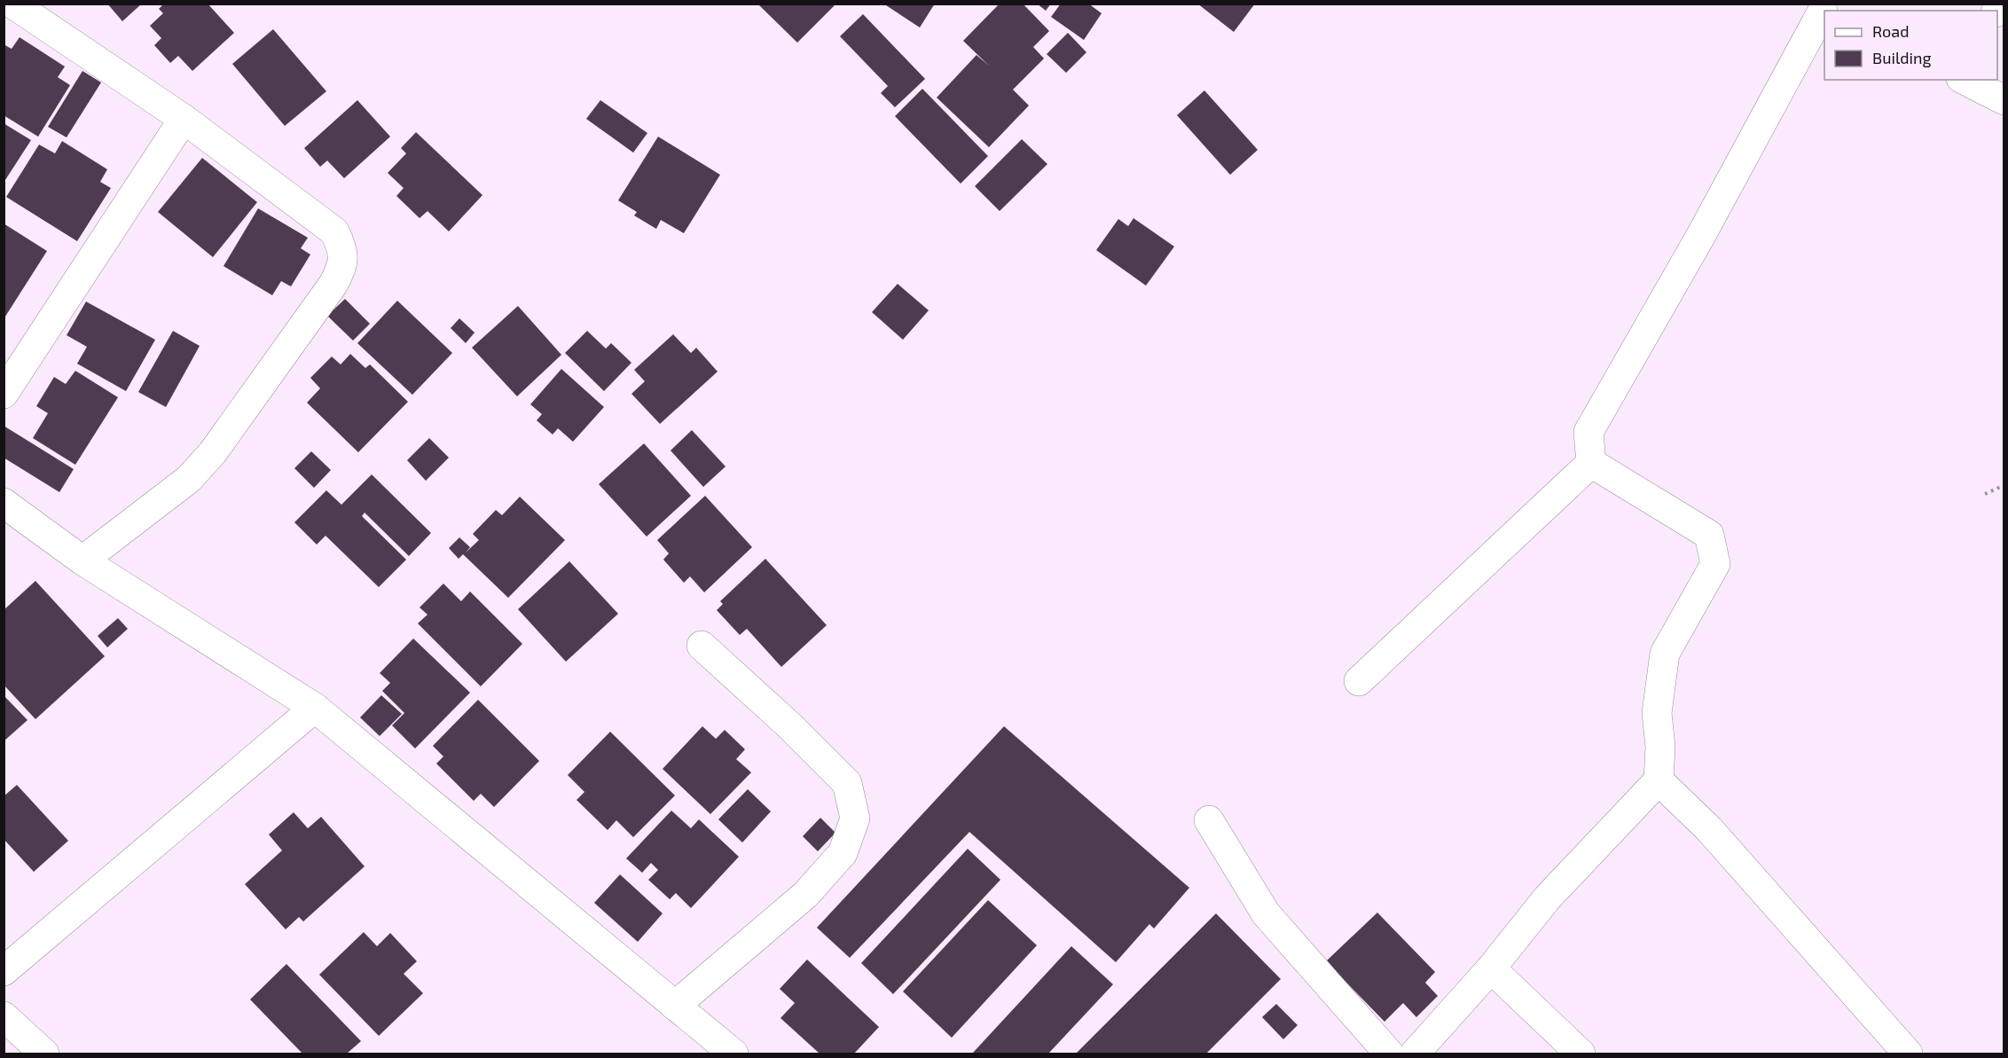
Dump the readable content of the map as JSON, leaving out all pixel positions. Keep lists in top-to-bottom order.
{
  "legend": ["Road", "Building"]
}
